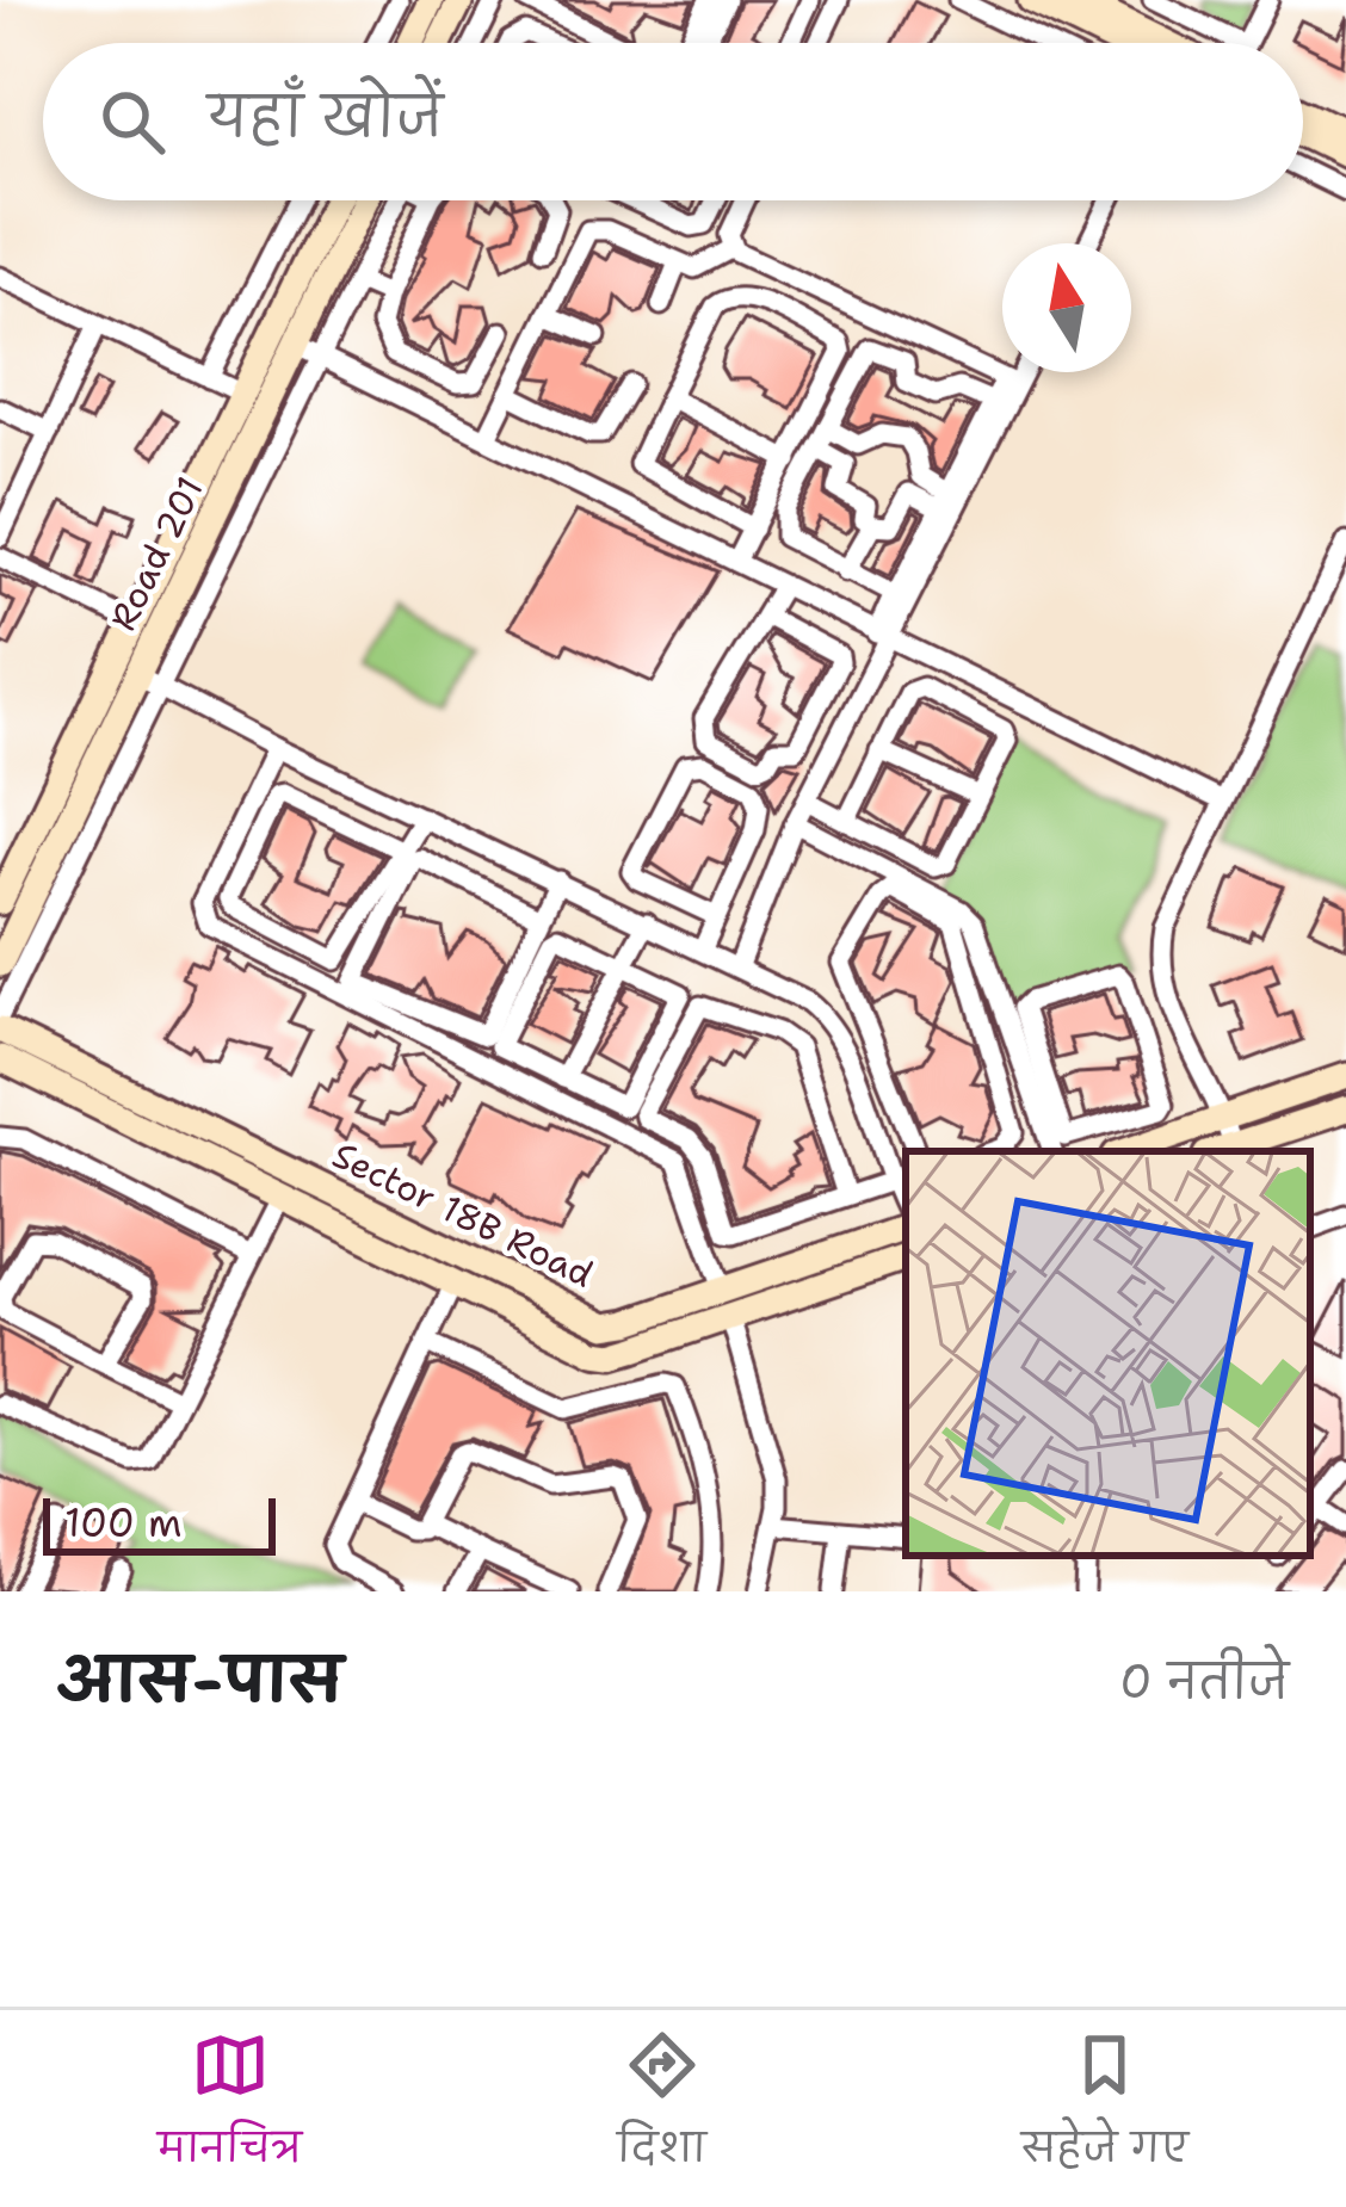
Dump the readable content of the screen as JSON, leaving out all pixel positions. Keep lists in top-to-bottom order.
{
  "streets": {
    "street": ["Road 201", "Sector 18B Road"]
  },
  "scale_bar": "100 m",
  "north": "top",
  "page": {
    "search": "यहाँ खोजें",
    "scale": "100 m",
    "heading": ["आस-पास", "0 नतीजे"],
    "nav": ["मानचित्र", "दिशा", "सहेजे गए"]
  }
}
